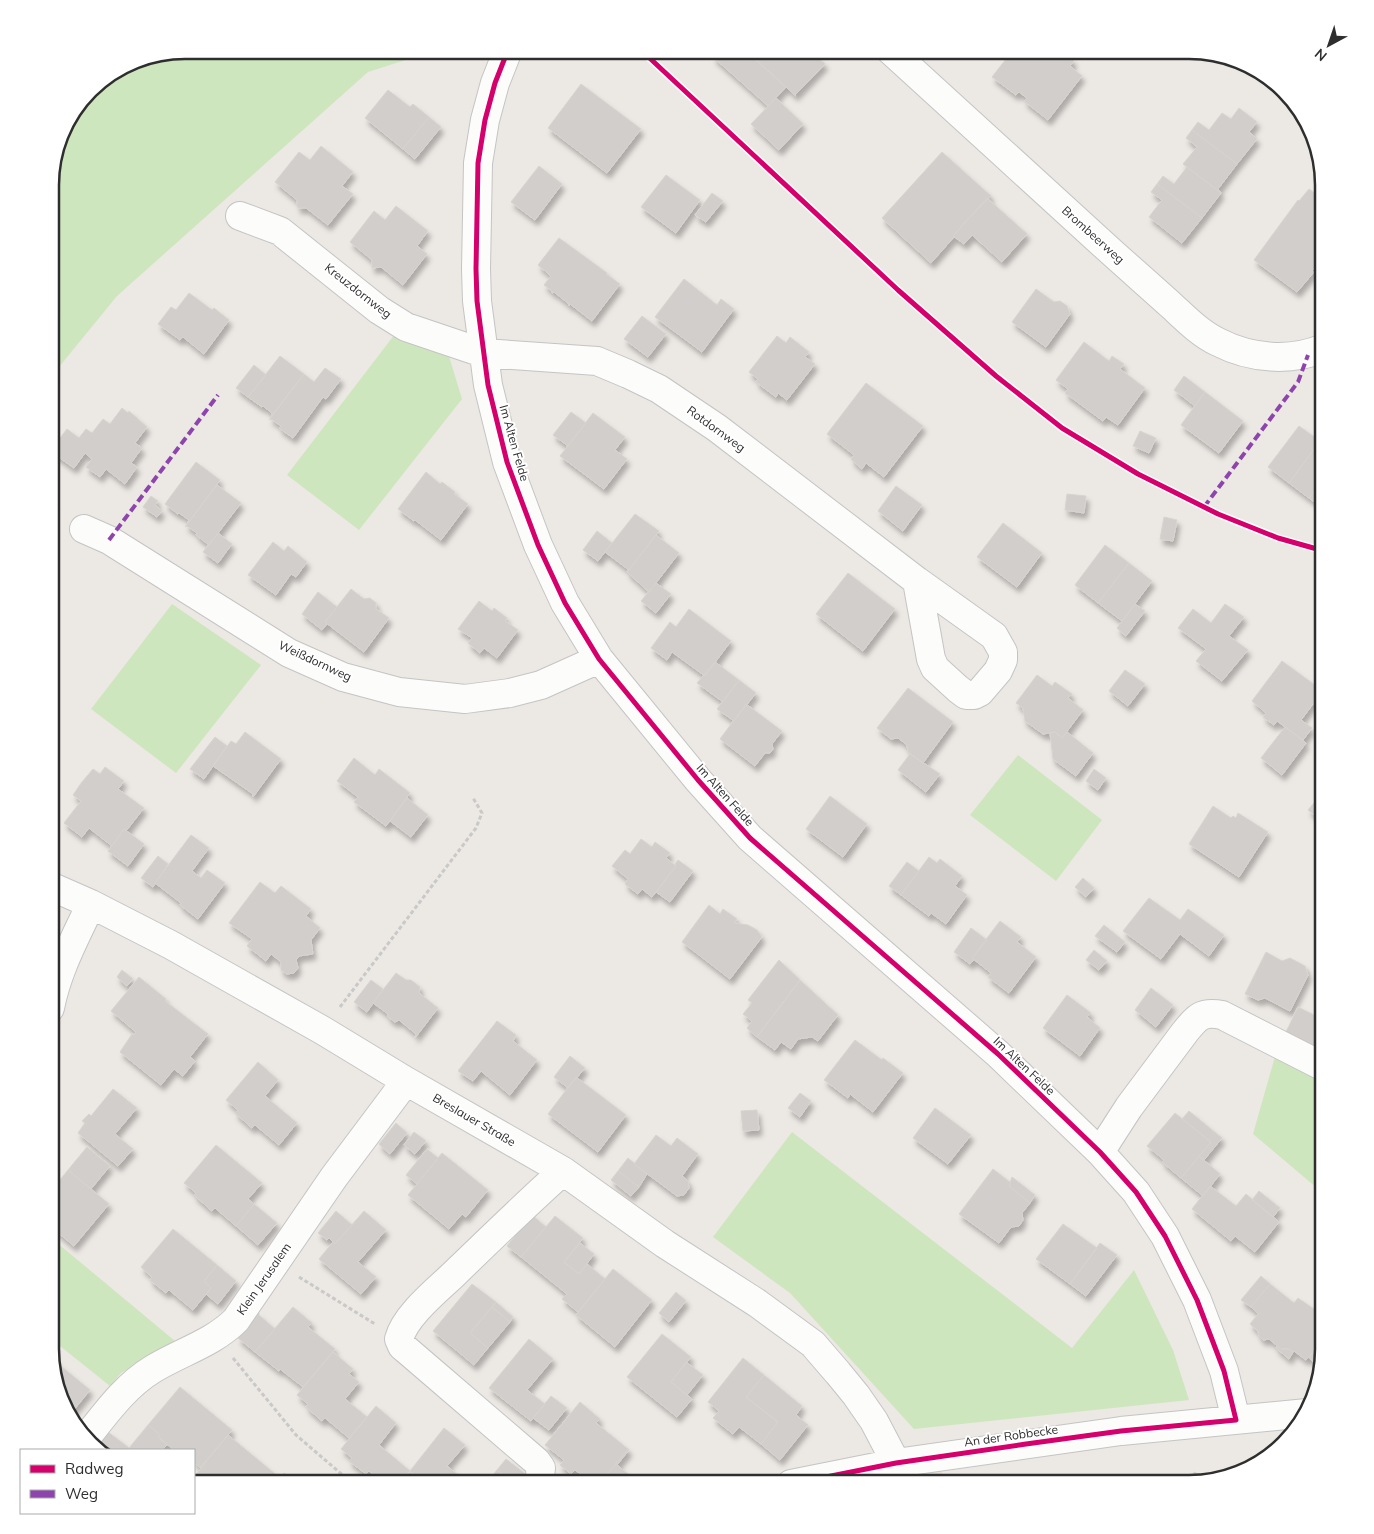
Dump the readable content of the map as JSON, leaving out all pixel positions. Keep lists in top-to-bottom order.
{
  "streets": {
    "street": [
      "Brombeerweg",
      "Kreuzdornweg",
      "Rotdornweg",
      "Im Alten Felde",
      "Weißdornweg",
      "Breslauer Straße",
      "Klein Jerusalem",
      "An der Robbecke"
    ]
  },
  "crossings": [
    ["Kreuzdornweg", "Rotdornweg"],
    ["Kreuzdornweg", "Im Alten Felde"],
    ["Rotdornweg", "Im Alten Felde"],
    ["Im Alten Felde", "Weißdornweg"],
    ["Im Alten Felde", "An der Robbecke"],
    ["Breslauer Straße", "Klein Jerusalem"],
    ["Breslauer Straße", "An der Robbecke"]
  ],
  "legend": ["Radweg", "Weg"],
  "north": "bottom left"
}
